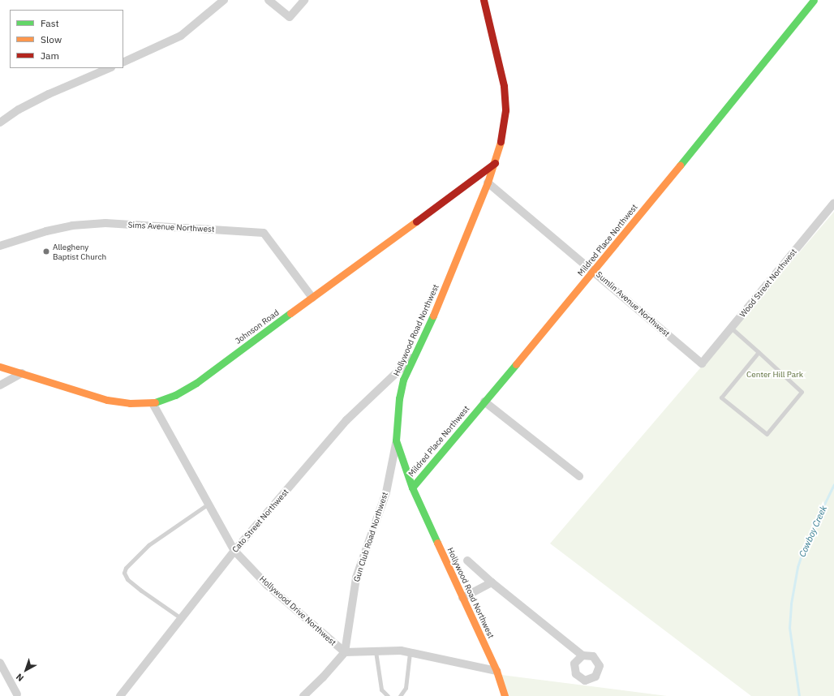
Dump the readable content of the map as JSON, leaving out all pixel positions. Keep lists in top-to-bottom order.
{
  "streets": {
    "street": [
      "Sims Avenue Northwest",
      "Mildred Place Northwest",
      "Wood Street Northwest",
      "Sumlin Avenue Northwest",
      "Johnson Road",
      "Hollywood Road Northwest",
      "Cato Street Northwest",
      "Gun Club Road Northwest",
      "Hollywood Drive Northwest"
    ]
  },
  "crossings": [
    ["Sims Avenue Northwest", "Johnson Road"],
    ["Mildred Place Northwest", "Sumlin Avenue Northwest"],
    ["Mildred Place Northwest", "Hollywood Road Northwest"],
    ["Wood Street Northwest", "Sumlin Avenue Northwest"],
    ["Sumlin Avenue Northwest", "Hollywood Road Northwest"],
    ["Johnson Road", "Hollywood Road Northwest"],
    ["Johnson Road", "Hollywood Drive Northwest"],
    ["Hollywood Road Northwest", "Cato Street Northwest"],
    ["Hollywood Road Northwest", "Gun Club Road Northwest"],
    ["Cato Street Northwest", "Hollywood Drive Northwest"],
    ["Gun Club Road Northwest", "Hollywood Drive Northwest"]
  ],
  "water": ["Cowboy Creek"],
  "parks": ["Center Hill Park"],
  "places": ["Allegheny Baptist Church"],
  "legend": ["Fast", "Slow", "Jam"],
  "north": "bottom left"
}
